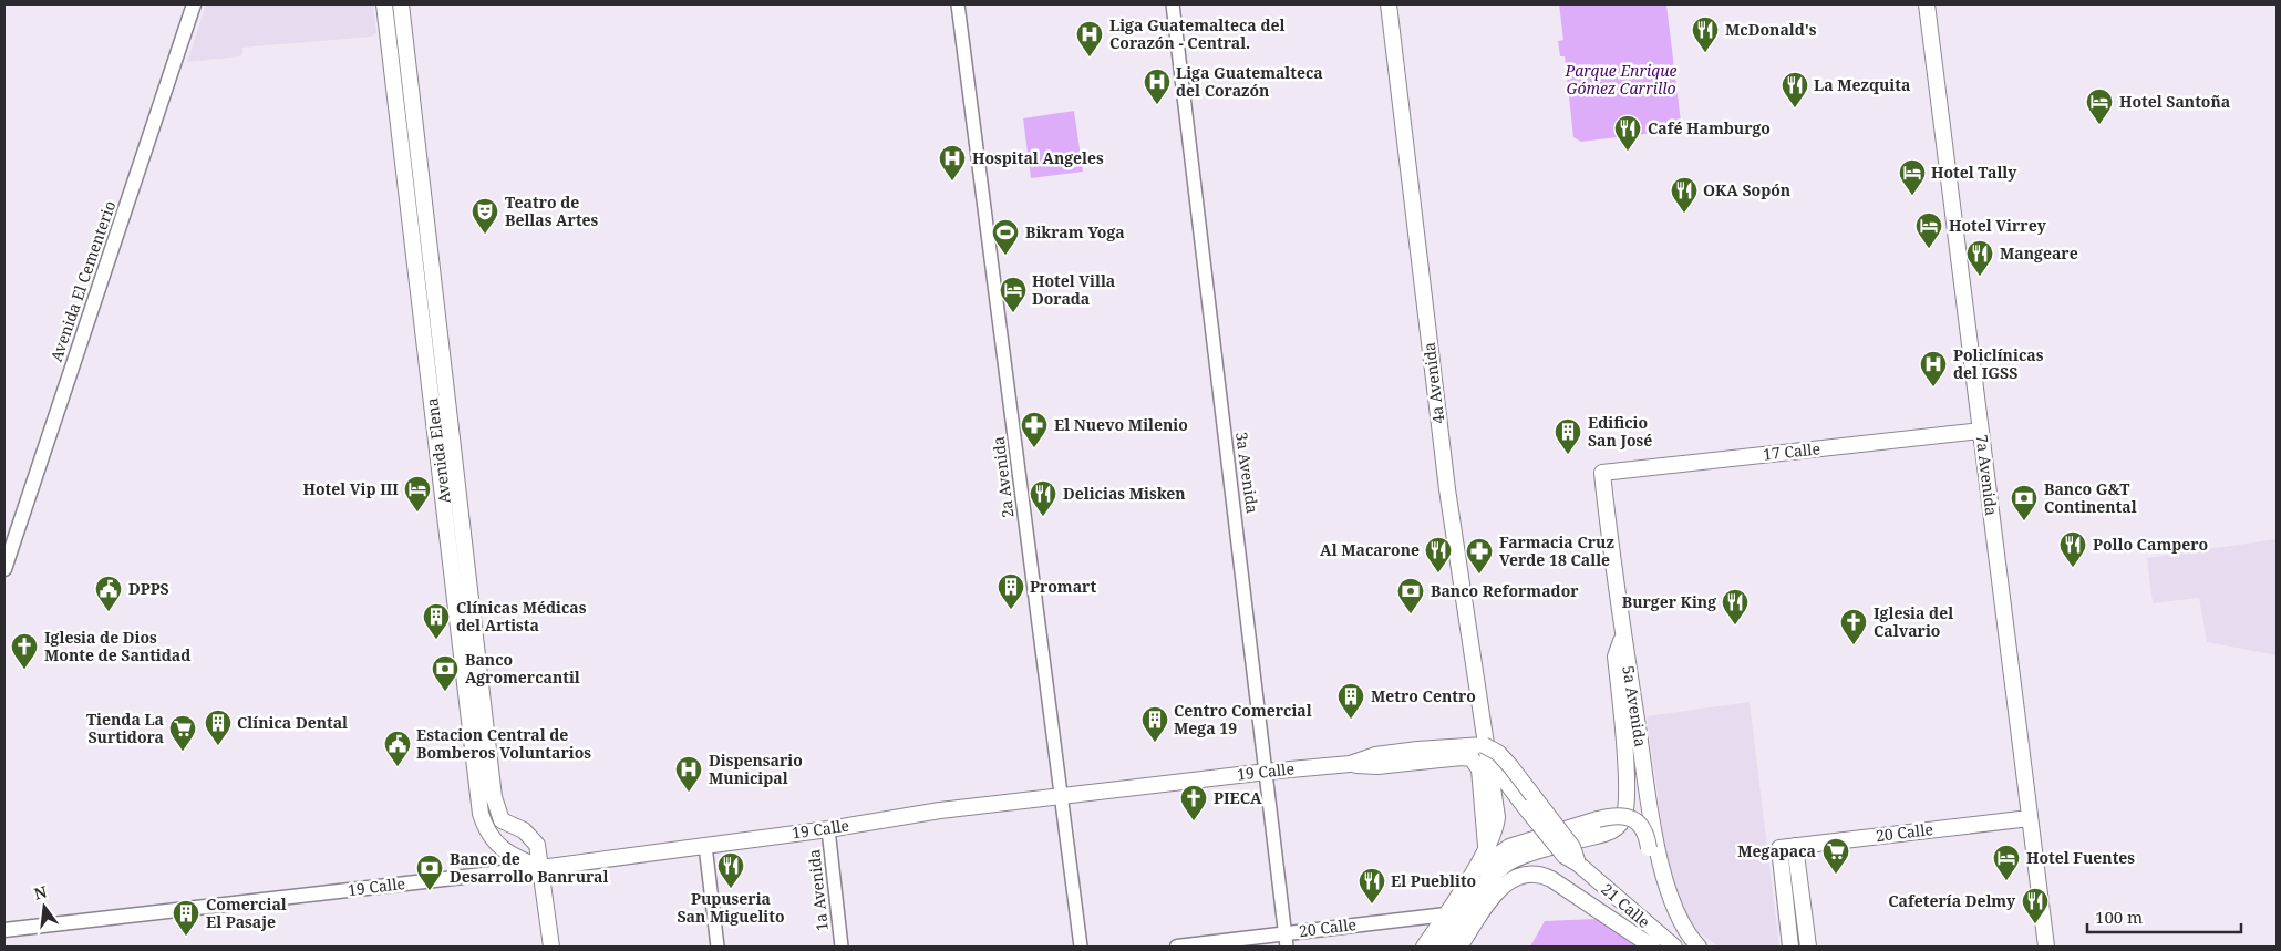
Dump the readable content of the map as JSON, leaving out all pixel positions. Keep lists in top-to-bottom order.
{
  "streets": {
    "main road": [
      "Avenida El Cementerio",
      "4a Avenida",
      "Avenida Elena",
      "17 Calle",
      "7a Avenida",
      "5a Avenida",
      "19 Calle",
      "20 Calle",
      "21 Calle"
    ],
    "street": ["3a Avenida", "2a Avenida", "1a Avenida"]
  },
  "crossings": [
    ["4a Avenida", "20 Calle"],
    ["4a Avenida", "21 Calle"],
    ["Avenida Elena", "19 Calle"],
    ["17 Calle", "7a Avenida"],
    ["17 Calle", "5a Avenida"],
    ["3a Avenida", "19 Calle"],
    ["3a Avenida", "20 Calle"],
    ["7a Avenida", "20 Calle"],
    ["2a Avenida", "19 Calle"],
    ["19 Calle", "1a Avenida"],
    ["19 Calle", "21 Calle"]
  ],
  "parks": ["Parque Enrique Gómez Carrillo"],
  "places": {
    "restaurant": [
      "McDonald's",
      "La Mezquita",
      "Café Hamburgo",
      "OKA Sopón",
      "Mangeare",
      "Delicias Misken",
      "Pollo Campero",
      "Al Macarone",
      "Burger King",
      "Pupuseria San Miguelito",
      "El Pueblito",
      "Cafetería Delmy"
    ],
    "hospital": [
      "Liga Guatemalteca del Corazón - Central.",
      "Liga Guatemalteca del Corazón",
      "Hospital Angeles",
      "Policlínicas del IGSS",
      "Dispensario Municipal"
    ],
    "hotel": [
      "Hotel Santoña",
      "Hotel Tally",
      "Hotel Virrey",
      "Hotel Villa Dorada",
      "Hotel Vip III",
      "Hotel Fuentes"
    ],
    "theatre": ["Teatro de Bellas Artes"],
    "sports": ["Bikram Yoga"],
    "pharmacy": ["El Nuevo Milenio", "Farmacia Cruz Verde 18 Calle"],
    "building": [
      "Edificio San José",
      "Promart",
      "Clínicas Médicas del Artista",
      "Metro Centro",
      "Centro Comercial Mega 19",
      "Clínica Dental",
      "Comercial El Pasaje"
    ],
    "bank": [
      "Banco G&T Continental",
      "Banco Reformador",
      "Banco Agromercantil",
      "Banco de Desarrollo Banrural"
    ],
    "public building": ["DPPS", "Estacion Central de Bomberos Voluntarios"],
    "church": ["Iglesia del Calvario", "Iglesia de Dios Monte de Santidad", "PIECA"],
    "supermarket": ["Tienda La Surtidora", "Megapaca"]
  },
  "scale_bar": "100 m",
  "north": "top"
}
